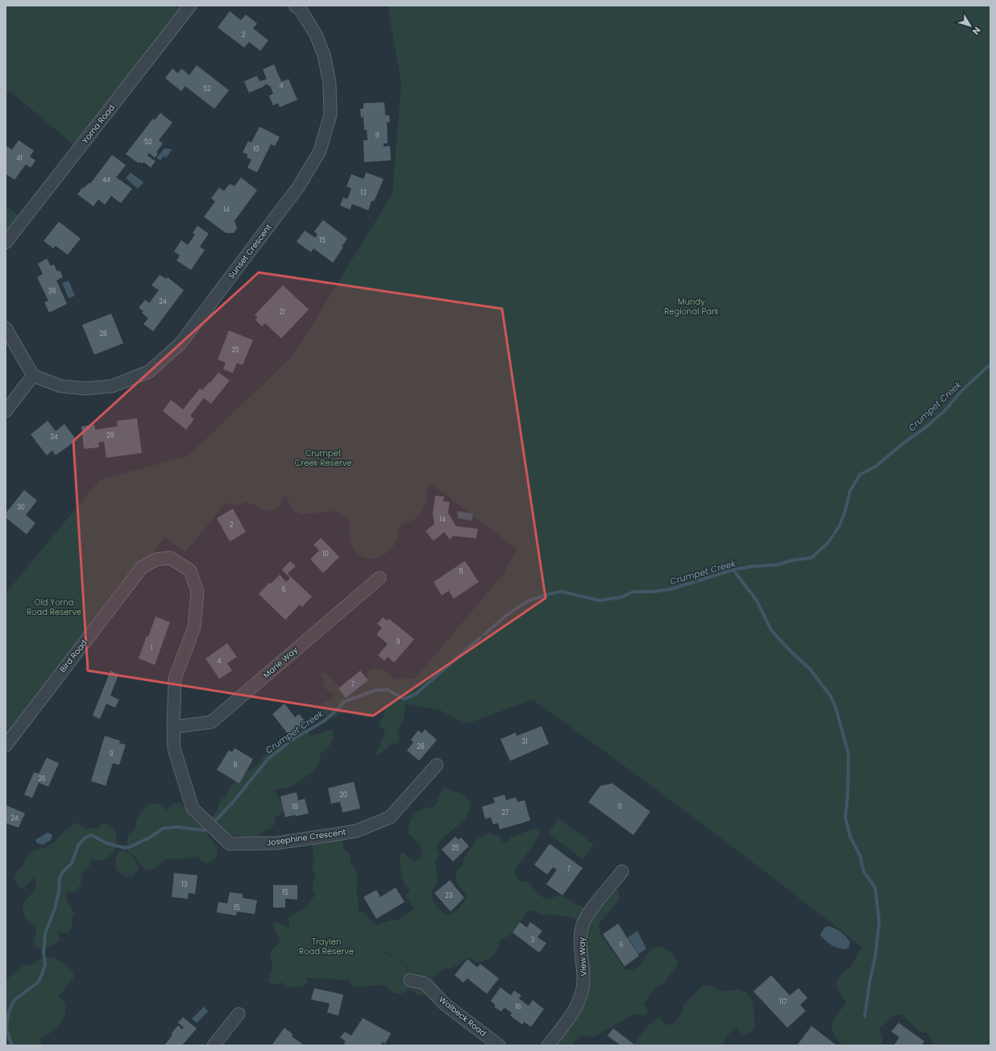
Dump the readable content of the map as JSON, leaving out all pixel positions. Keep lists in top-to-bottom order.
{
  "streets": {
    "street": [
      "Yorna Road",
      "Sunset Crescent",
      "Bird Road",
      "Marie Way",
      "Josephine Crescent",
      "View Way",
      "Walbeck Road"
    ]
  },
  "crossings": [
    ["Bird Road", "Josephine Crescent"],
    ["Marie Way", "Josephine Crescent"]
  ],
  "water": ["Crumpet Creek"],
  "parks": [
    "Mundy Regional Park",
    "Crumpet Creek Reserve",
    "Old Yorna Road Reserve",
    "Traylen Road Reserve"
  ],
  "house_numbers": [
    "2",
    "4",
    "52",
    "11",
    "50",
    "10",
    "41",
    "44",
    "13",
    "14",
    "15",
    "36",
    "24",
    "21",
    "28",
    "25",
    "29",
    "34",
    "30",
    "14",
    "2",
    "10",
    "11",
    "6",
    "9",
    "1",
    "4",
    "7",
    "31",
    "28",
    "9",
    "8",
    "26",
    "20",
    "18",
    "11",
    "27",
    "24",
    "25",
    "7",
    "13",
    "15",
    "23",
    "15",
    "3",
    "6",
    "117",
    "16"
  ],
  "north": "bottom right"
}
